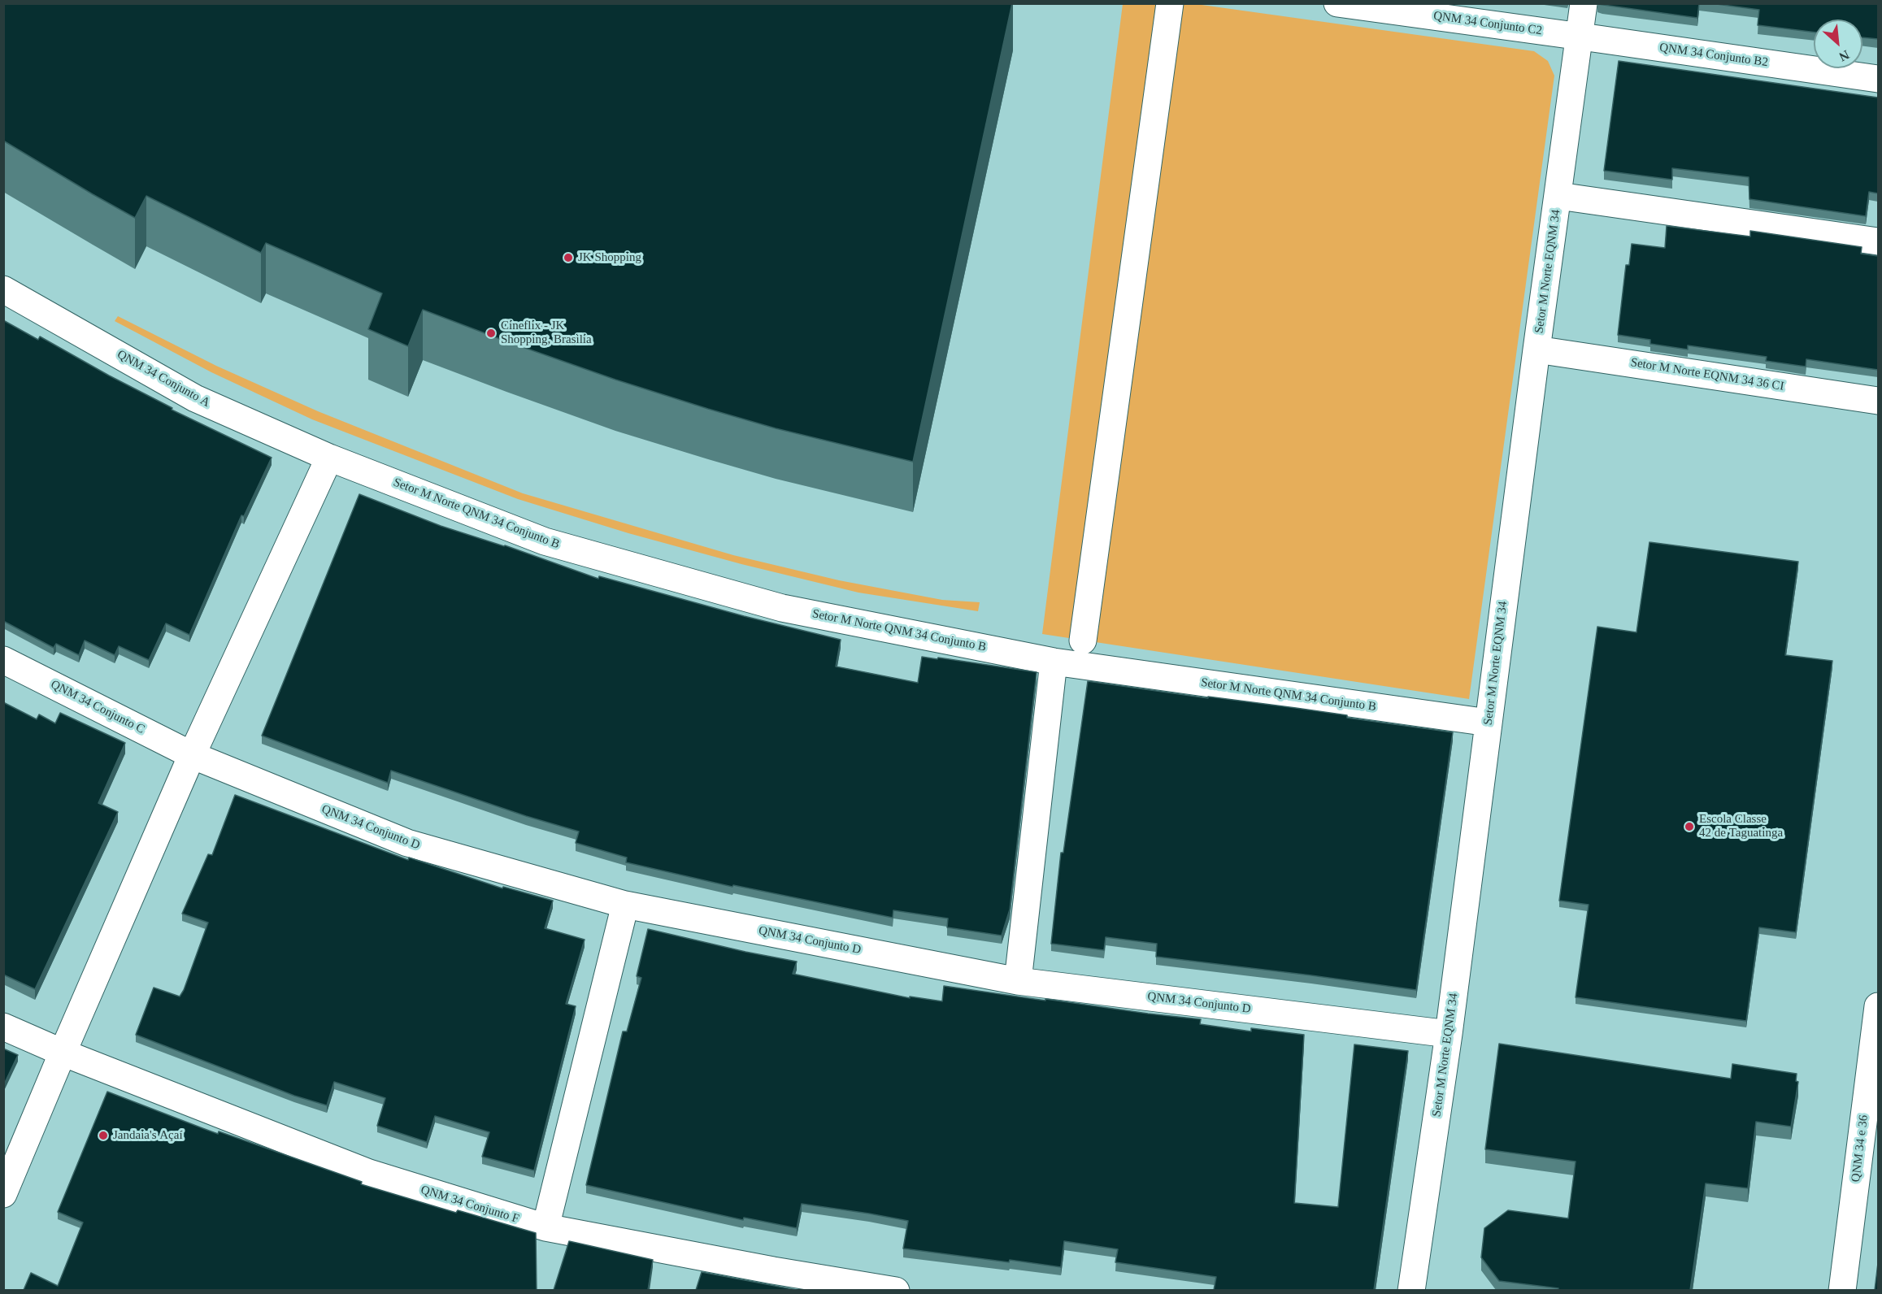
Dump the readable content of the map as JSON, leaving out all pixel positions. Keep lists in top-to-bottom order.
{
  "streets": {
    "street": [
      "QNM 34 Conjunto C2",
      "QNM 34 Conjunto B2",
      "Setor M Norte EQNM 34",
      "Setor M Norte EQNM 34 36 CI",
      "QNM 34 Conjunto A",
      "Setor M Norte QNM 34 Conjunto B",
      "QNM 34 Conjunto C",
      "QNM 34 Conjunto D",
      "QNM 34 e 36",
      "QNM 34 Conjunto F"
    ]
  },
  "crossings": [
    ["QNM 34 Conjunto C2", "QNM 34 Conjunto B2"],
    ["QNM 34 Conjunto C2", "Setor M Norte EQNM 34"],
    ["QNM 34 Conjunto B2", "Setor M Norte EQNM 34"],
    ["Setor M Norte EQNM 34", "Setor M Norte EQNM 34 36 CI"],
    ["Setor M Norte EQNM 34", "Setor M Norte QNM 34 Conjunto B"],
    ["Setor M Norte EQNM 34", "QNM 34 Conjunto D"],
    ["QNM 34 Conjunto A", "Setor M Norte QNM 34 Conjunto B"],
    ["QNM 34 Conjunto C", "QNM 34 Conjunto D"]
  ],
  "places": [
    "JK Shopping",
    "Cineflix - JK Shopping, Brasilia",
    "Escola Classe 42 de Taguatinga",
    "Jandaia's Açaí"
  ],
  "north": "bottom right"
}
